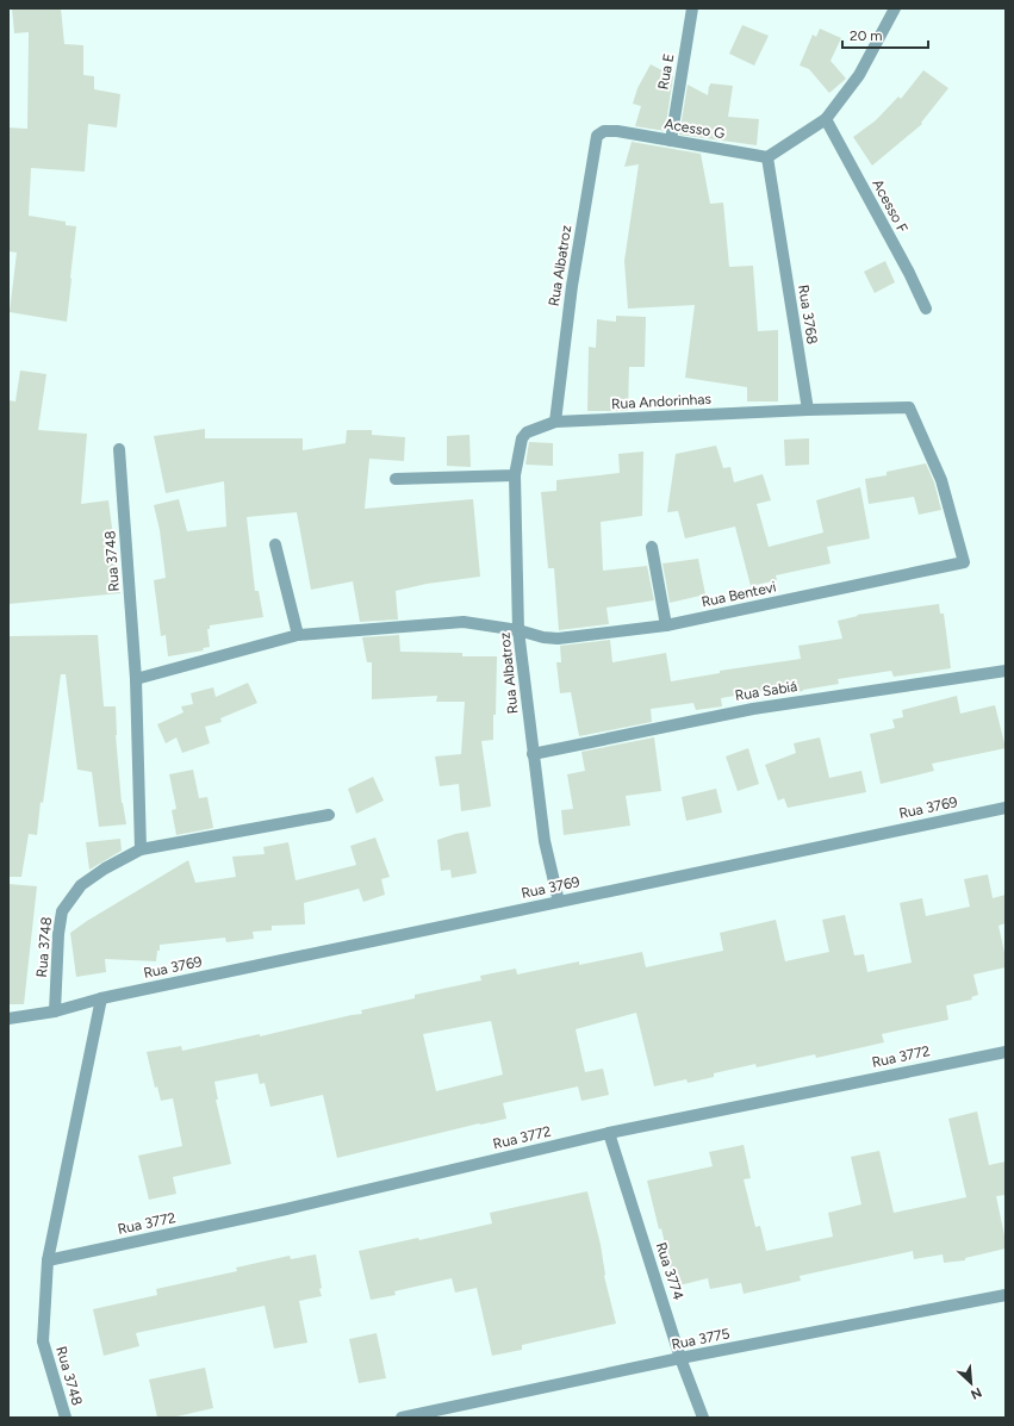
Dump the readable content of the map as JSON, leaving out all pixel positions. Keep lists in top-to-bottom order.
{
  "streets": {
    "street": [
      "Rua E",
      "Acesso G",
      "Acesso F",
      "Rua Albatroz",
      "Rua 3768",
      "Rua Andorinhas",
      "Rua 3748",
      "Rua Bentevi",
      "Rua Sabiá",
      "Rua 3769",
      "Rua 3772",
      "Rua 3774",
      "Rua 3775"
    ]
  },
  "crossings": [
    ["Rua E", "Acesso G"],
    ["Acesso G", "Rua Albatroz"],
    ["Acesso G", "Rua 3768"],
    ["Rua Albatroz", "Rua Andorinhas"],
    ["Rua Albatroz", "Rua Bentevi"],
    ["Rua Albatroz", "Rua Sabiá"],
    ["Rua Albatroz", "Rua 3769"],
    ["Rua 3768", "Rua Andorinhas"],
    ["Rua 3768", "Rua Bentevi"],
    ["Rua Andorinhas", "Rua Bentevi"],
    ["Rua 3748", "Rua Bentevi"],
    ["Rua 3748", "Rua 3769"],
    ["Rua 3748", "Rua 3772"],
    ["Rua 3772", "Rua 3774"],
    ["Rua 3774", "Rua 3775"]
  ],
  "scale_bar": "20 m",
  "north": "bottom right"
}
